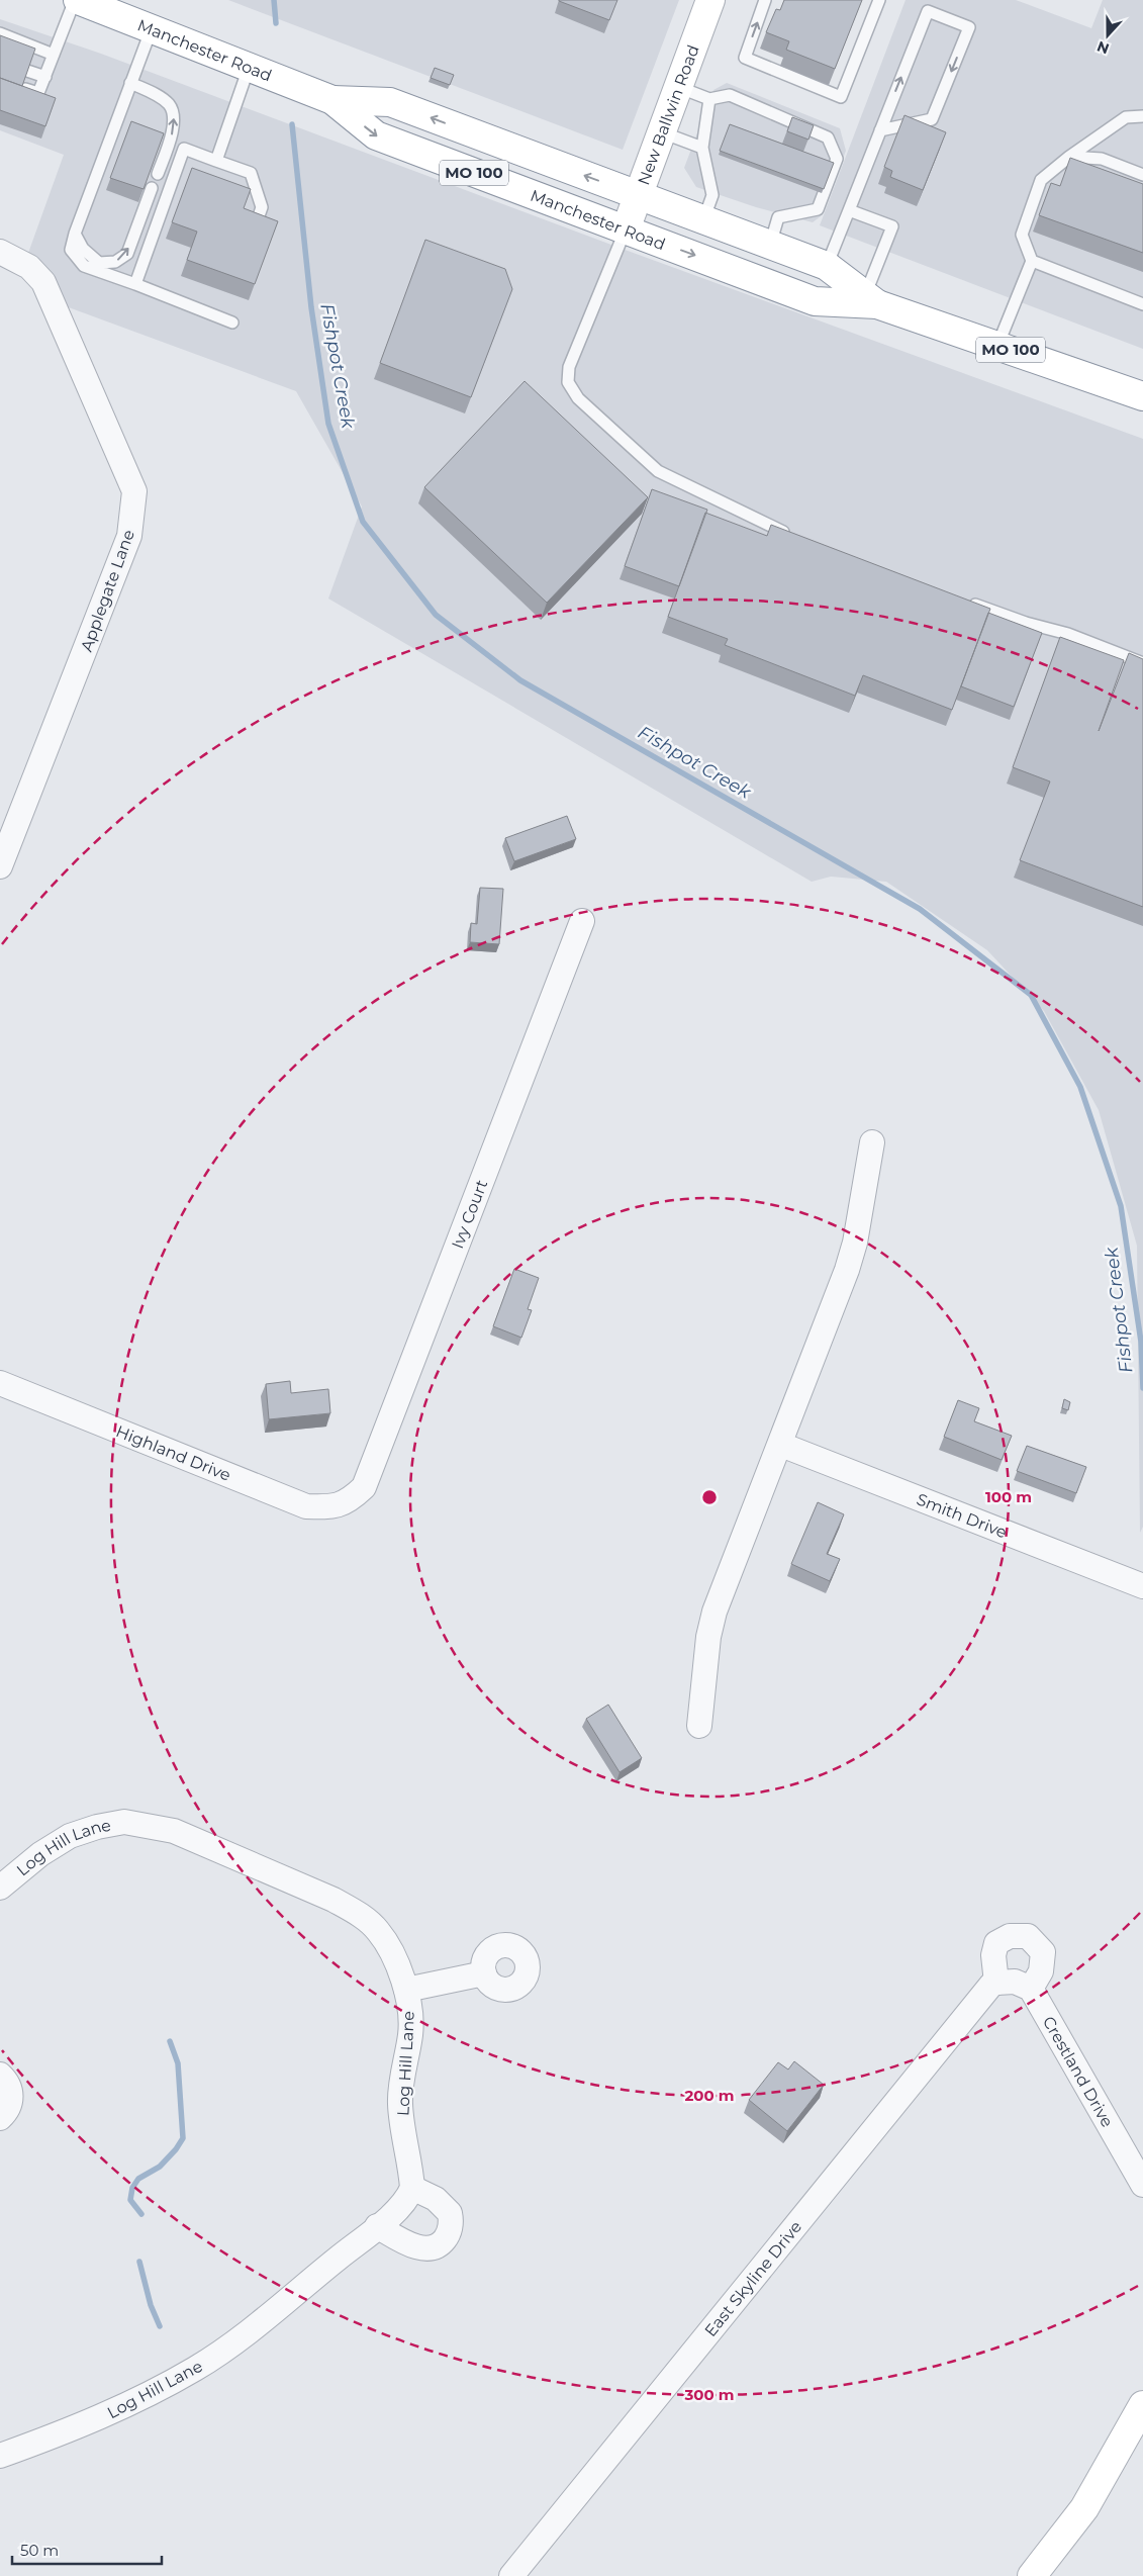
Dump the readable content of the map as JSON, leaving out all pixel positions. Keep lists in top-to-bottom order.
{
  "streets": {
    "main road": ["Manchester Road", "New Ballwin Road", "MO 100"],
    "street": [
      "Applegate Lane",
      "Ivy Court",
      "Highland Drive",
      "Smith Drive",
      "Log Hill Lane",
      "Crestland Drive",
      "East Skyline Drive"
    ]
  },
  "crossings": [
    ["Manchester Road", "New Ballwin Road"],
    ["Ivy Court", "Highland Drive"],
    ["Crestland Drive", "East Skyline Drive"]
  ],
  "water": ["Fishpot Creek"],
  "scale_bar": "50 m",
  "north": "bottom",
  "rings": ["100 m", "200 m", "300 m"]
}
